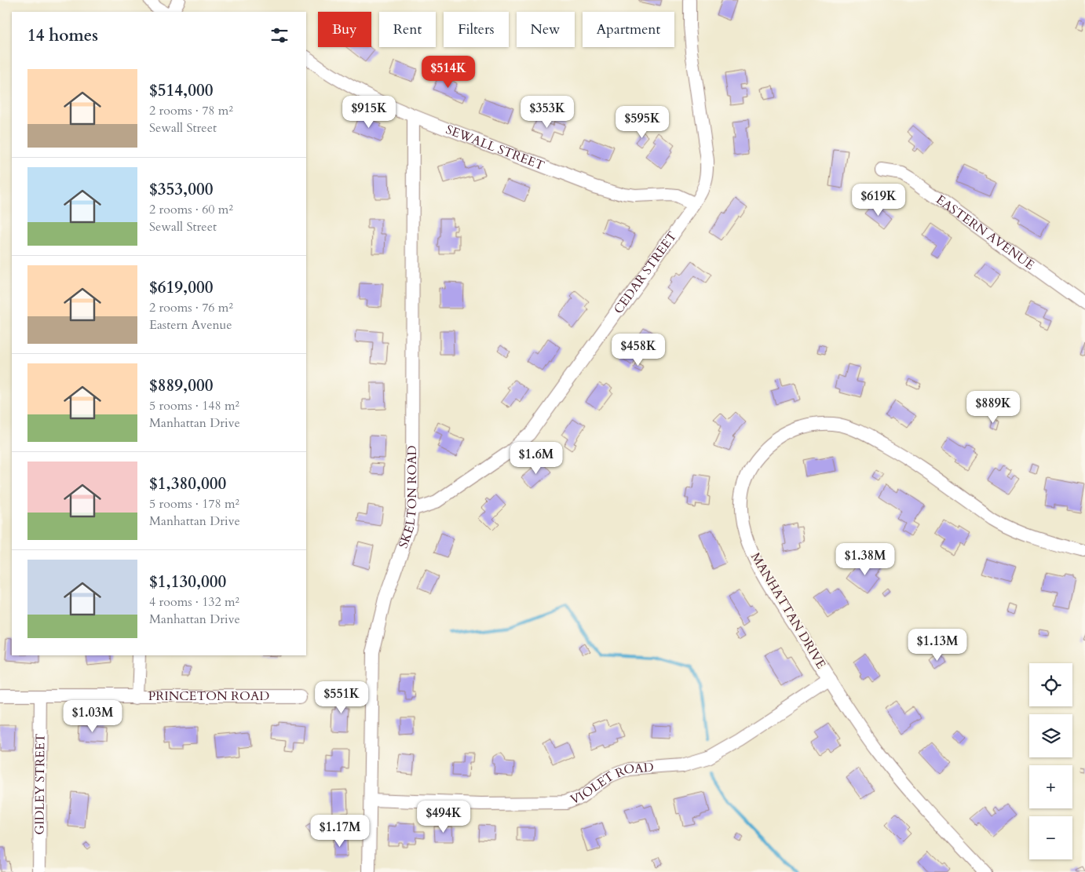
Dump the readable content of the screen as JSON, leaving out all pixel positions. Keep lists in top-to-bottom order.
{
  "streets": {
    "street": [
      "SEWALL STREET",
      "EASTERN AVENUE",
      "CEDAR STREET",
      "SKELTON ROAD",
      "MANHATTAN DRIVE",
      "PRINCETON ROAD",
      "GIDLEY STREET",
      "VIOLET ROAD"
    ]
  },
  "crossings": [
    ["SEWALL STREET", "CEDAR STREET"],
    ["SEWALL STREET", "SKELTON ROAD"],
    ["CEDAR STREET", "SKELTON ROAD"],
    ["SKELTON ROAD", "VIOLET ROAD"],
    ["MANHATTAN DRIVE", "VIOLET ROAD"],
    ["PRINCETON ROAD", "GIDLEY STREET"]
  ],
  "page": {
    "chip": [
      "Buy",
      "Rent",
      "Filters",
      "New",
      "Apartment"
    ],
    "heading": "14 homes",
    "price": [
      "$514K",
      "$915K",
      "$353K",
      "$595K",
      "$619K",
      "$458K",
      "$889K",
      "$1.6M",
      "$1.38M",
      "$1.13M",
      "$551K",
      "$1.03M",
      "$494K",
      "$1.17M"
    ],
    "list": [
      {
        "name": "$514,000",
        "note": "2 rooms · 78 m² · Sewall Street"
      },
      {
        "name": "$353,000",
        "note": "2 rooms · 60 m² · Sewall Street"
      },
      {
        "name": "$619,000",
        "note": "2 rooms · 76 m² · Eastern Avenue"
      },
      {
        "name": "$889,000",
        "note": "5 rooms · 148 m² · Manhattan Drive"
      },
      {
        "name": "$1,380,000",
        "note": "5 rooms · 178 m² · Manhattan Drive"
      },
      {
        "name": "$1,130,000",
        "note": "4 rooms · 132 m² · Manhattan Drive"
      }
    ],
    "map_buttons": ["+", "−"]
  }
}
